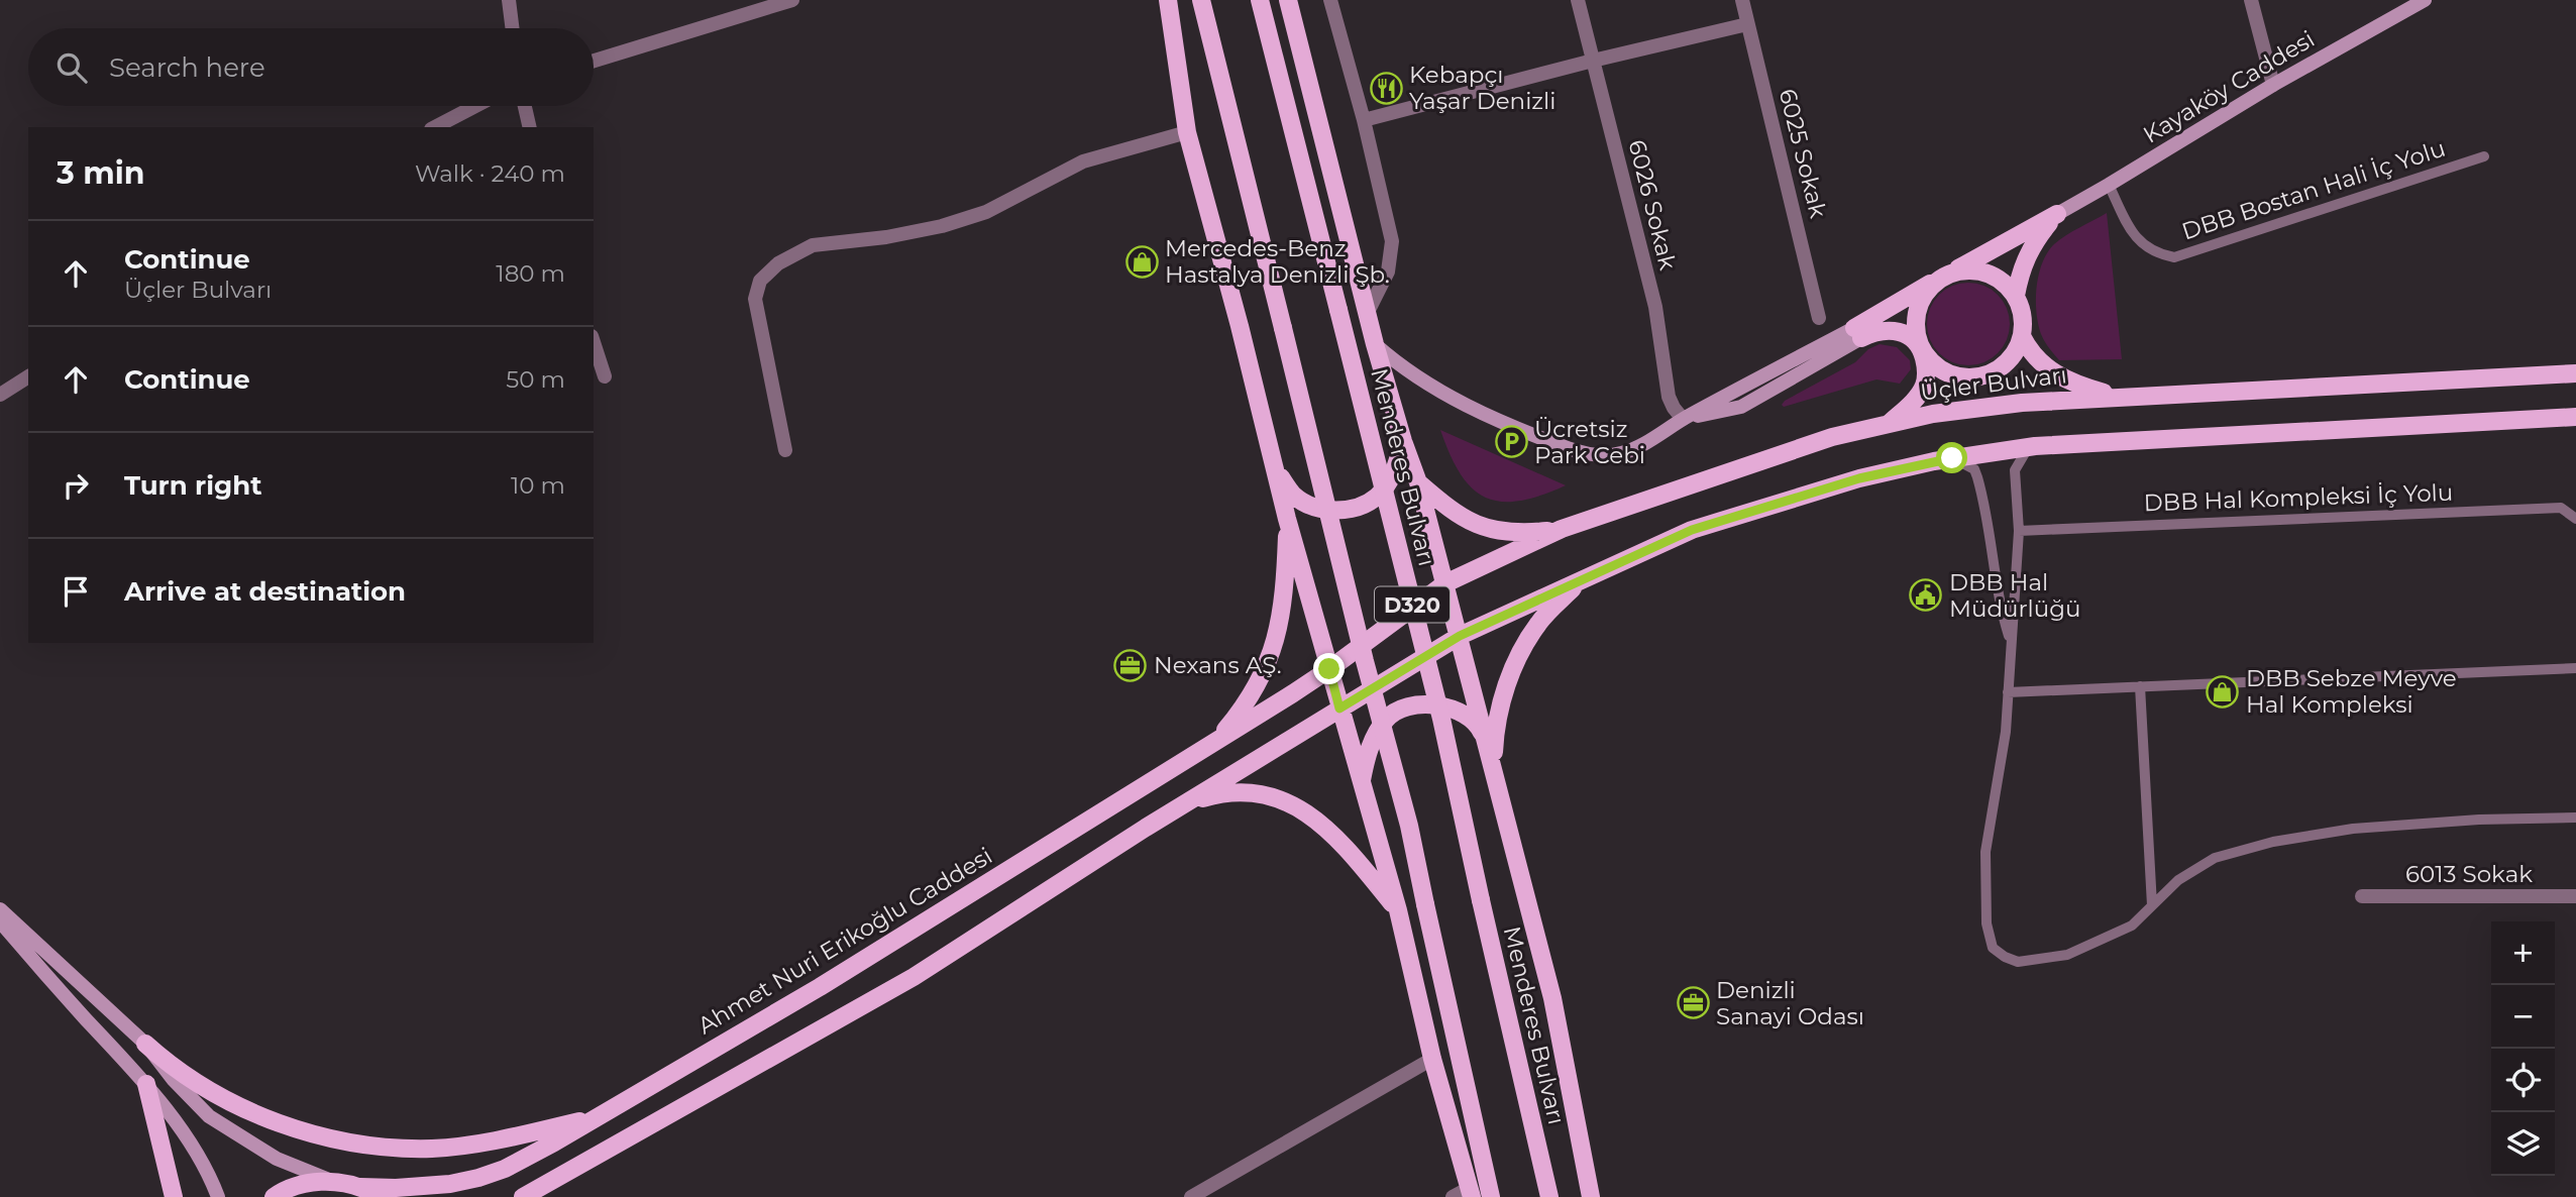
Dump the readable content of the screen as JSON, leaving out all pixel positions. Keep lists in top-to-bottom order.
{
  "streets": {
    "main road": [
      "Üçler Bulvarı",
      "Menderes Bulvarı",
      "D320",
      "Ahmet Nuri Erikoğlu Caddesi"
    ],
    "street": [
      "Kayaköy Caddesi",
      "6025 Sokak",
      "6026 Sokak",
      "6013 Sokak"
    ],
    "lane": ["DBB Bostan Hali İç Yolu", "DBB Hal Kompleksi İç Yolu"]
  },
  "crossings": [
    ["Kayaköy Caddesi", "DBB Bostan Hali İç Yolu"],
    ["Üçler Bulvarı", "Ahmet Nuri Erikoğlu Caddesi"]
  ],
  "places": {
    "restaurant": ["Kebapçı Yaşar Denizli"],
    "shop": ["Mercedes-Benz Hastalya Denizli Şb.", "DBB Sebze Meyve Hal Kompleksi"],
    "parking": ["Ücretsiz Park Cebi"],
    "public building": ["DBB Hal Müdürlüğü"],
    "office": ["Nexans AŞ.", "Denizli Sanayi Odası"]
  },
  "page": {
    "search": "Search here",
    "heading": ["3 min", "Walk · 240 m"],
    "list": [
      ["Continue", "Üçler Bulvarı", "180 m"],
      ["Continue", "50 m"],
      ["Turn right", "10 m"],
      "Arrive at destination"
    ],
    "map_buttons": ["+", "−"]
  }
}
